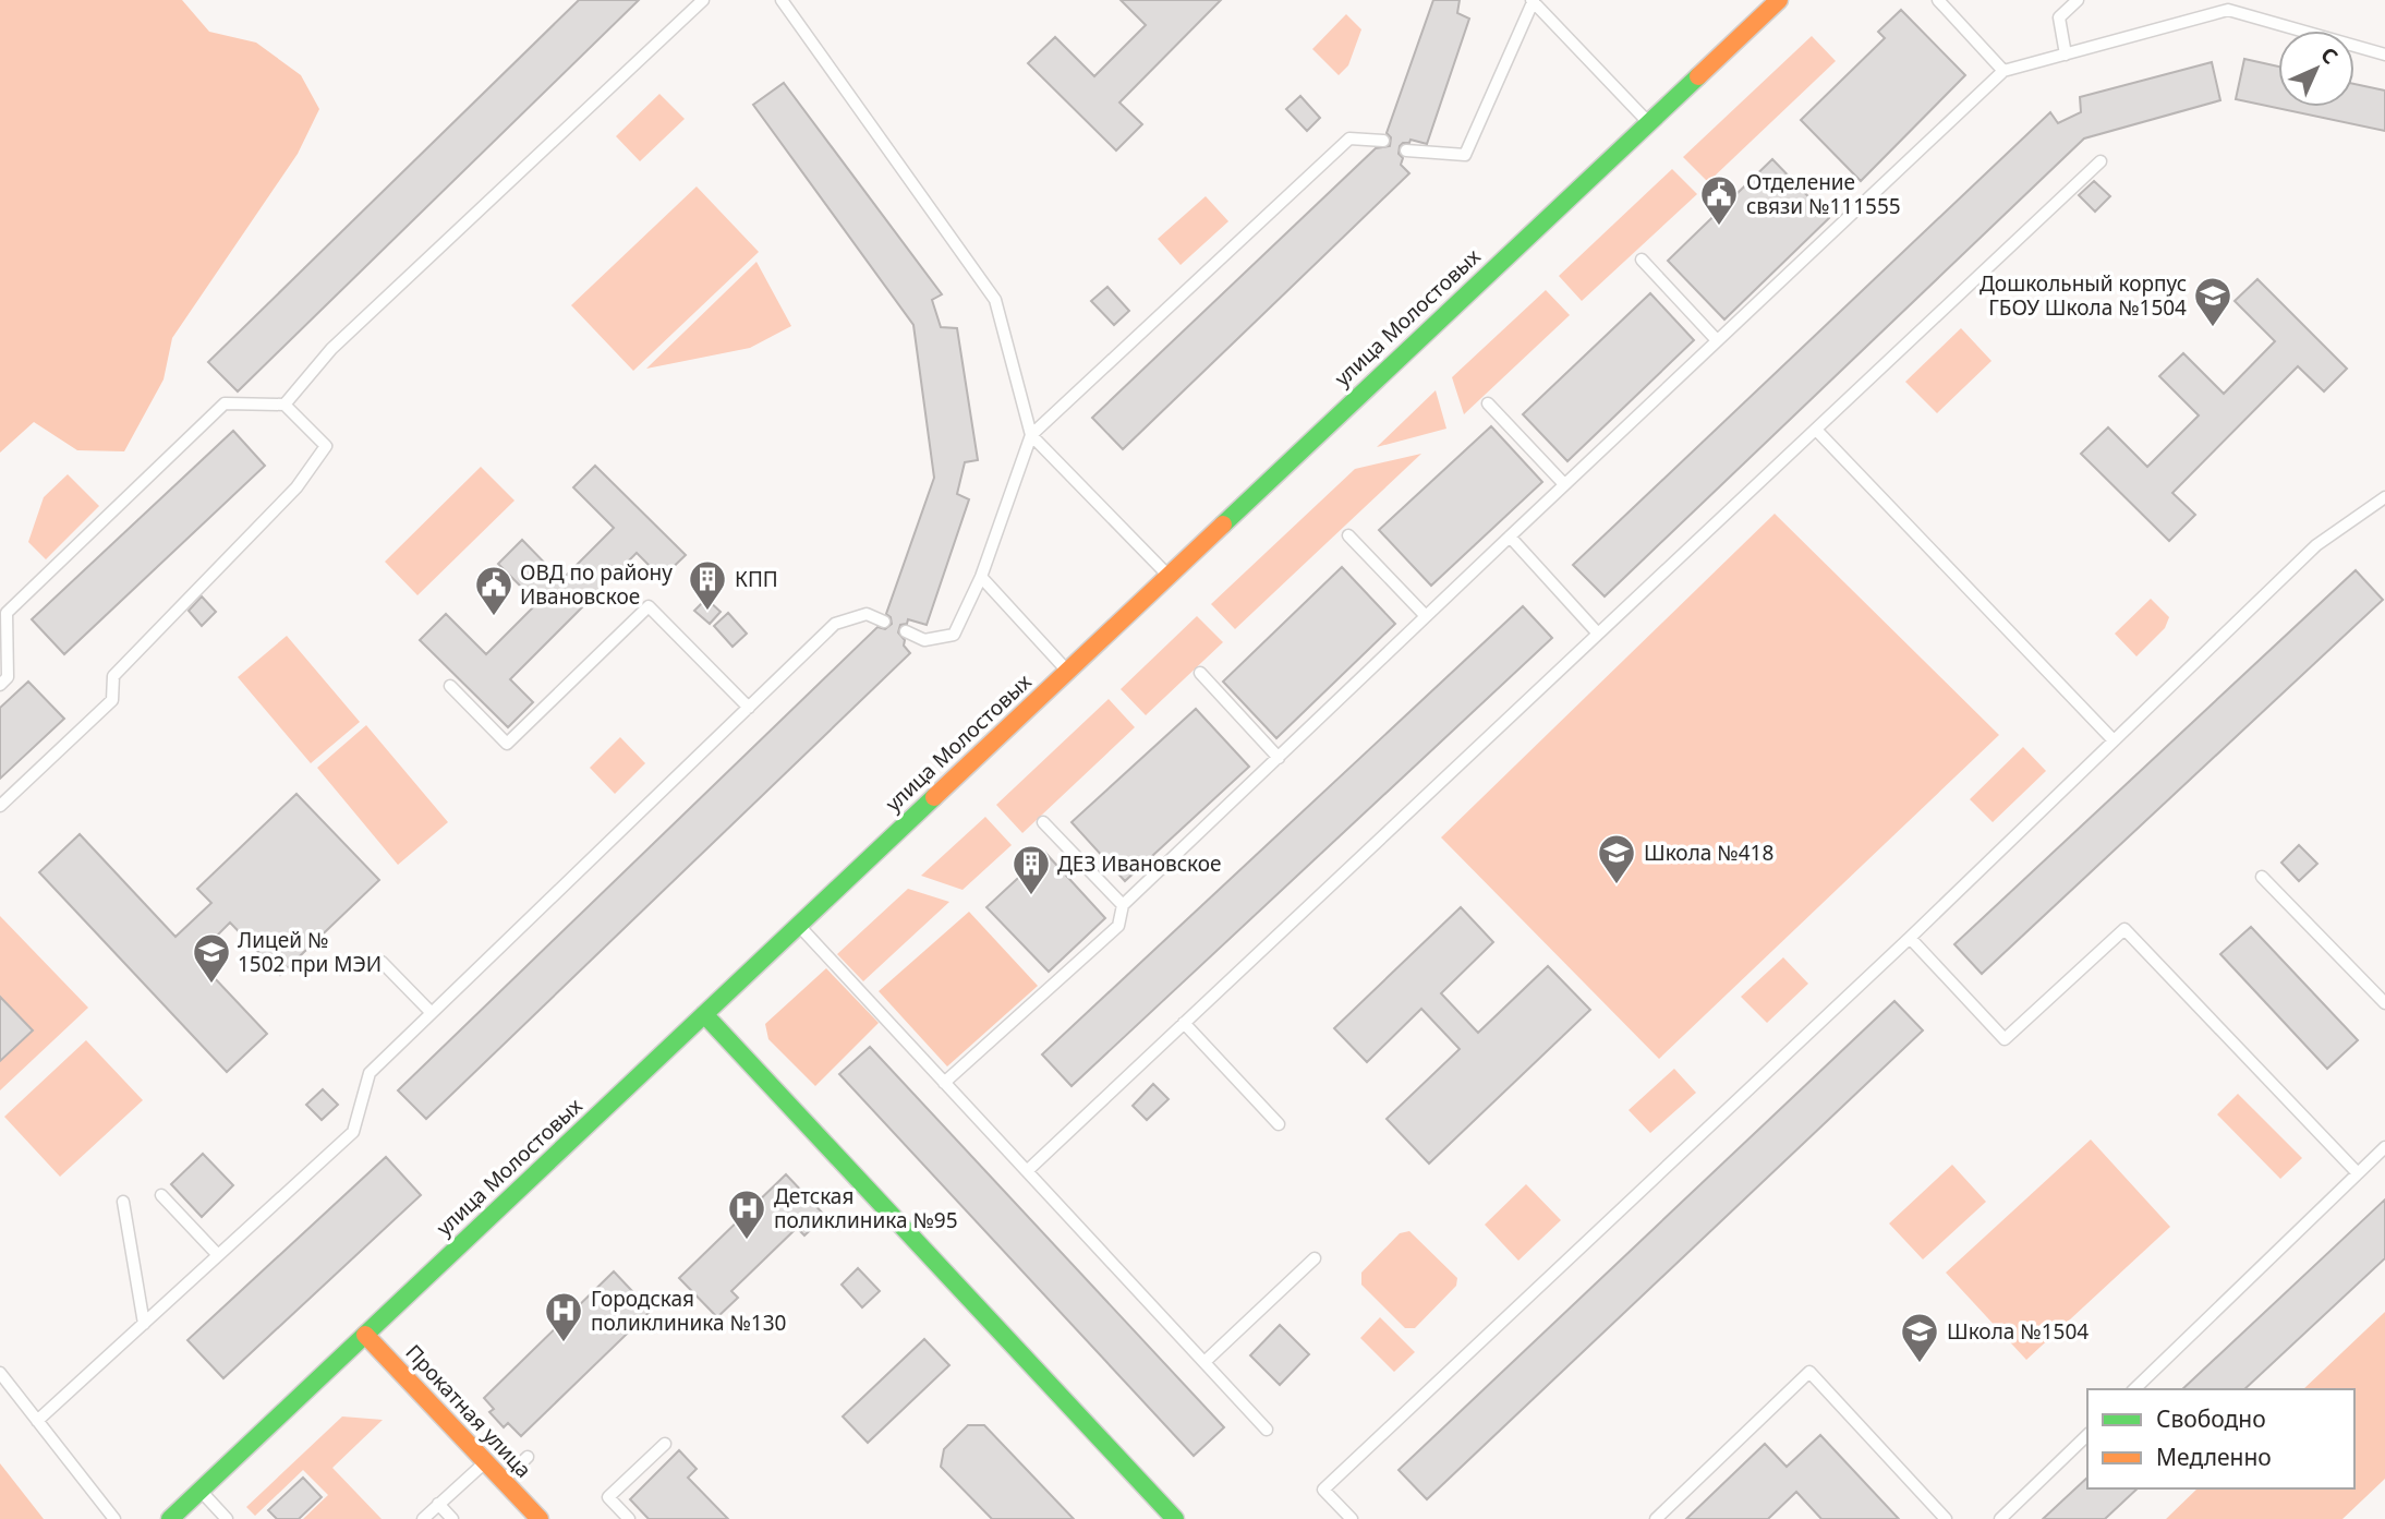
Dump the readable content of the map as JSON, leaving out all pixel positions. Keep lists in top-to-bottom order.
{
  "streets": {
    "street": ["улица Молостовых", "Прокатная улица"]
  },
  "crossings": [
    ["улица Молостовых", "Прокатная улица"]
  ],
  "places": {
    "public building": ["Отделение связи №111555", "ОВД по району Ивановское"],
    "school or university": [
      "Дошкольный корпус ГБОУ Школа №1504",
      "Школа №418",
      "Лицей № 1502 при МЭИ",
      "Школа №1504"
    ],
    "building": ["КПП", "ДЕЗ Ивановское"],
    "hospital": ["Детская поликлиника №95", "Городская поликлиника №130"]
  },
  "legend": ["Свободно", "Медленно"],
  "north": "top right"
}
